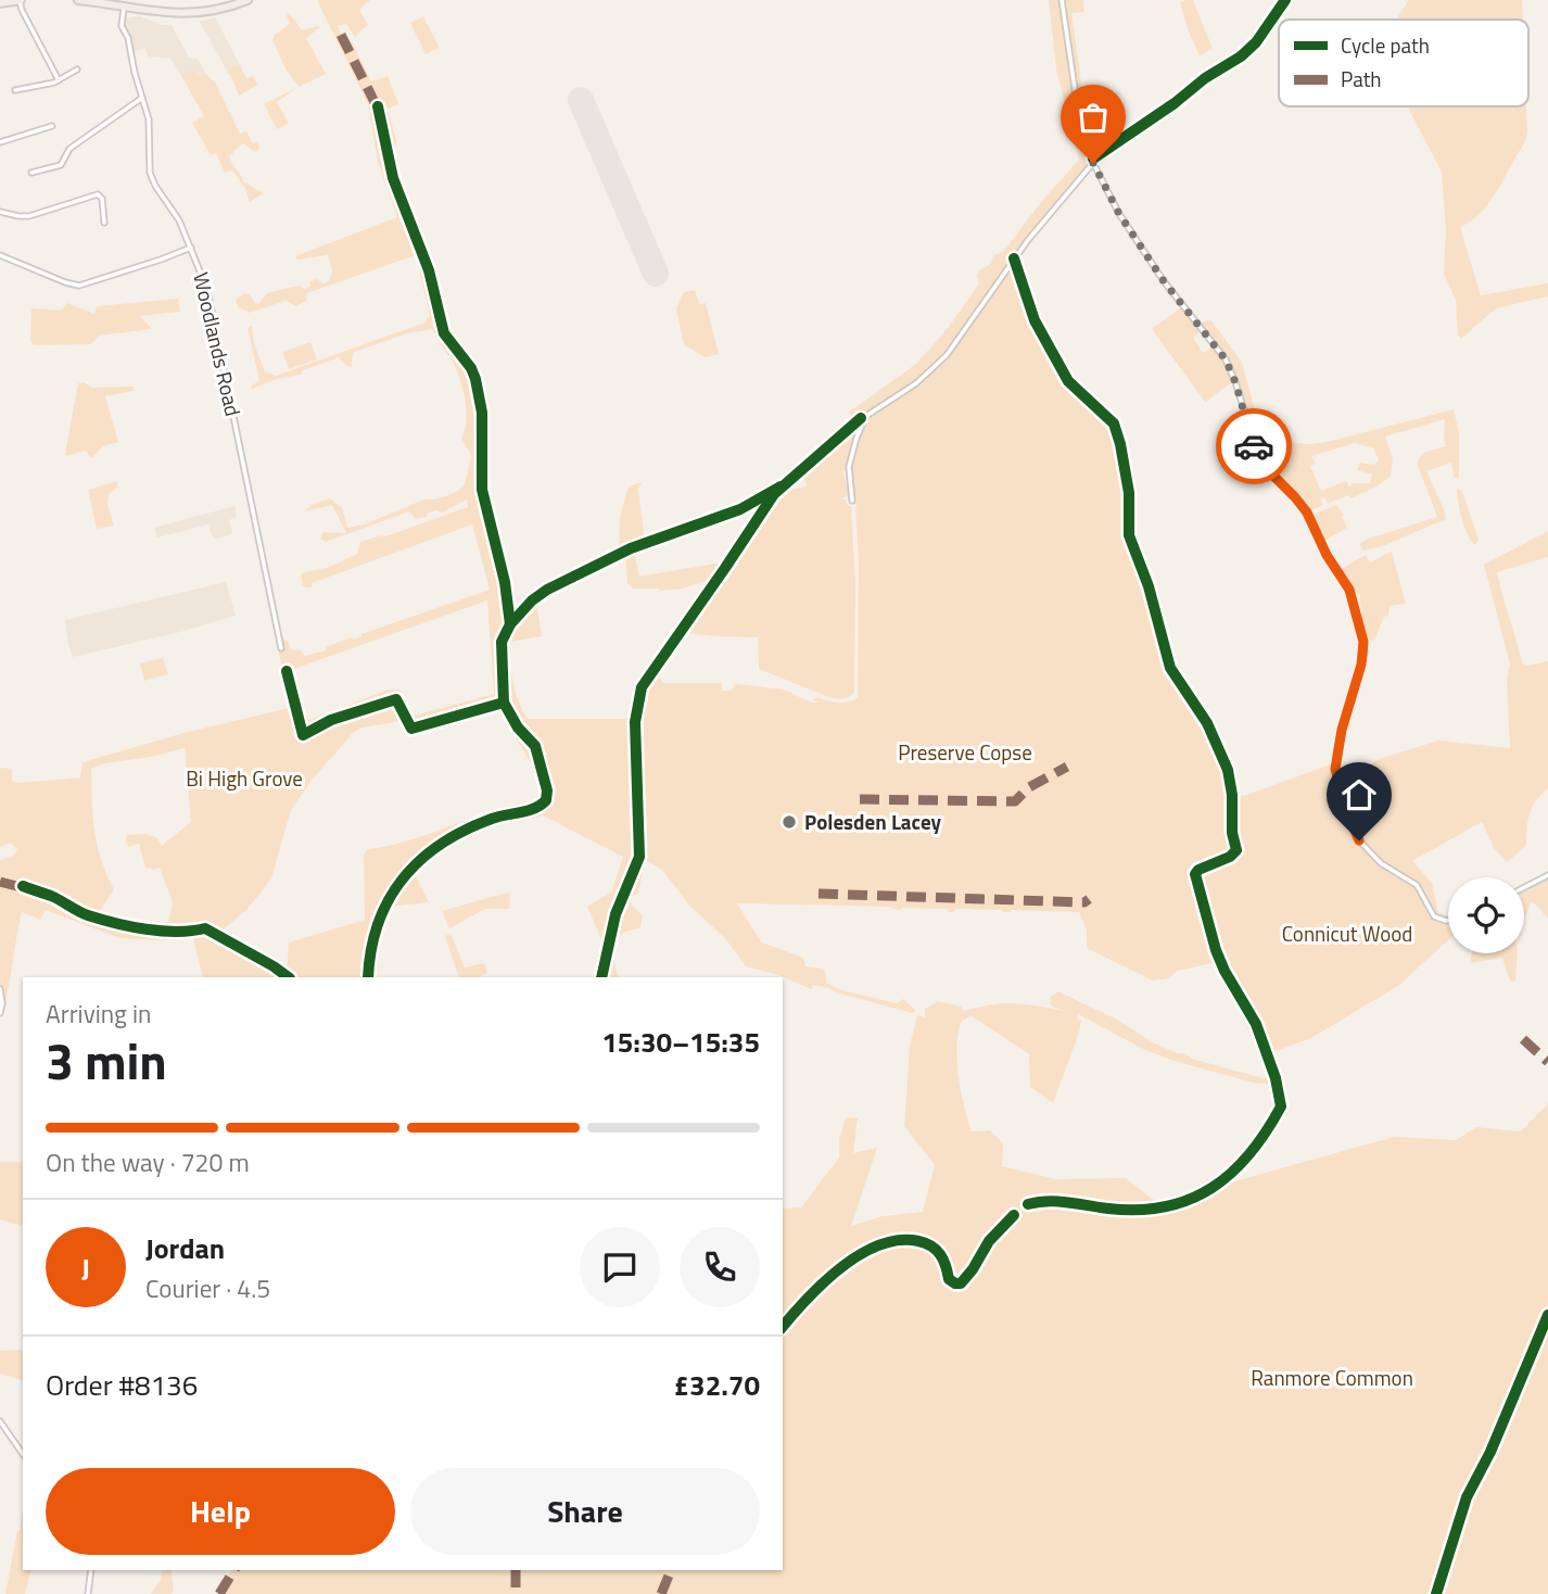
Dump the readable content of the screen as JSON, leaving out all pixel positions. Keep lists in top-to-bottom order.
{
  "streets": {
    "street": ["Woodlands Road"]
  },
  "parks": [
    "Preserve Copse",
    "Bi High Grove",
    "Connicut Wood",
    "Ranmore Common"
  ],
  "places": ["Polesden Lacey"],
  "legend": ["Cycle path", "Path"],
  "page": {
    "heading": ["3 min", "Arriving in", "15:30–15:35"],
    "panel": [
      "Jordan",
      "Courier · 4.5",
      "Order #8136",
      "£32.70"
    ],
    "bar": "On the way · 720 m",
    "round": "J",
    "buttons": ["Help", "Share"]
  }
}
